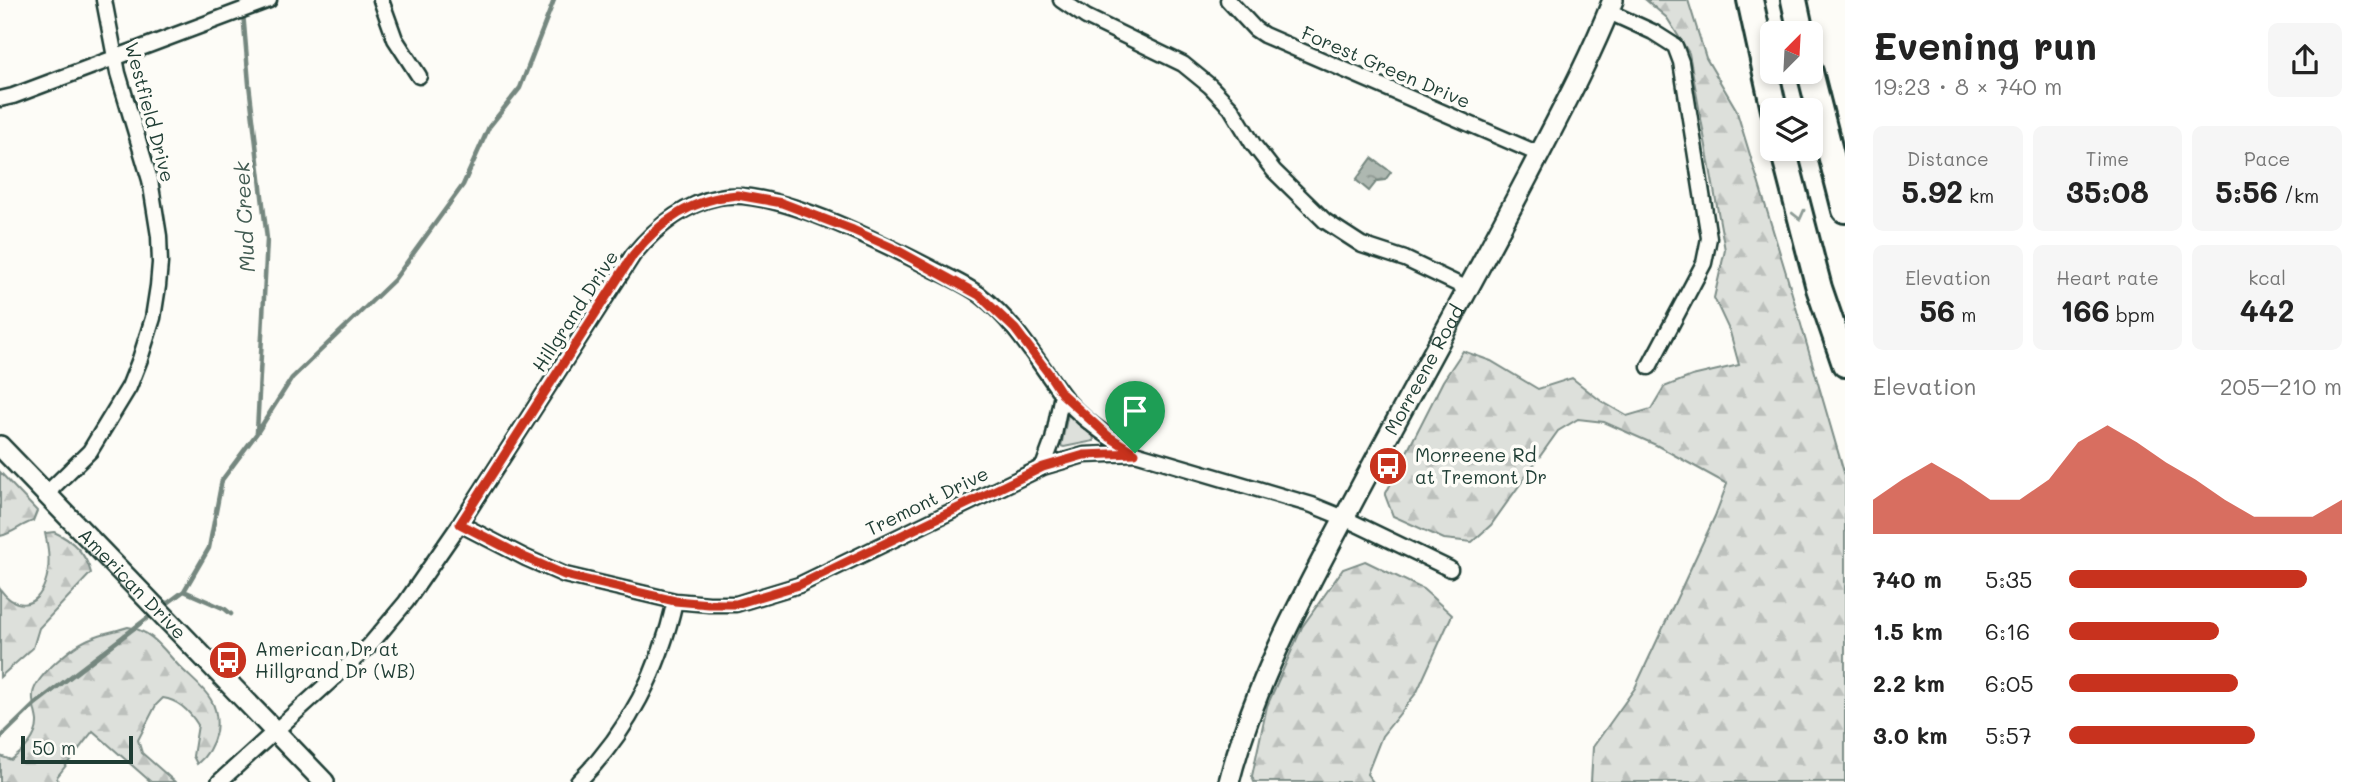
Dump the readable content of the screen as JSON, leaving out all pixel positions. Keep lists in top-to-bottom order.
{
  "streets": {
    "street": [
      "Forest Green Drive",
      "Westfield Drive",
      "Hillgrand Drive",
      "Morreene Road",
      "Tremont Drive",
      "American Drive"
    ]
  },
  "crossings": [
    ["Forest Green Drive", "Morreene Road"],
    ["Westfield Drive", "American Drive"],
    ["Hillgrand Drive", "Tremont Drive"],
    ["Hillgrand Drive", "American Drive"],
    ["Morreene Road", "Tremont Drive"]
  ],
  "water": ["Mud Creek"],
  "places": {
    "bus stop": ["Morreene Rd at Tremont Dr", "American Dr at Hillgrand Dr (WB)"]
  },
  "scale_bar": "50 m",
  "north": "top right",
  "page": {
    "heading": ["Evening run", "19:23 · 8 × 740 m"],
    "stats": [
      ["Distance", "5.92 km"],
      ["Time", "35:08"],
      ["Pace", "5:56 /km"],
      ["Elevation", "56 m"],
      ["Heart rate", "166 bpm"],
      ["kcal", "442"]
    ],
    "chart": ["Elevation", "205–210 m"],
    "list": [
      {
        "name": "740 m",
        "note": "5:35"
      },
      {
        "name": "1.5 km",
        "note": "6:16"
      },
      {
        "name": "2.2 km",
        "note": "6:05"
      },
      {
        "name": "3.0 km",
        "note": "5:57"
      }
    ],
    "scale": "50 m"
  }
}
